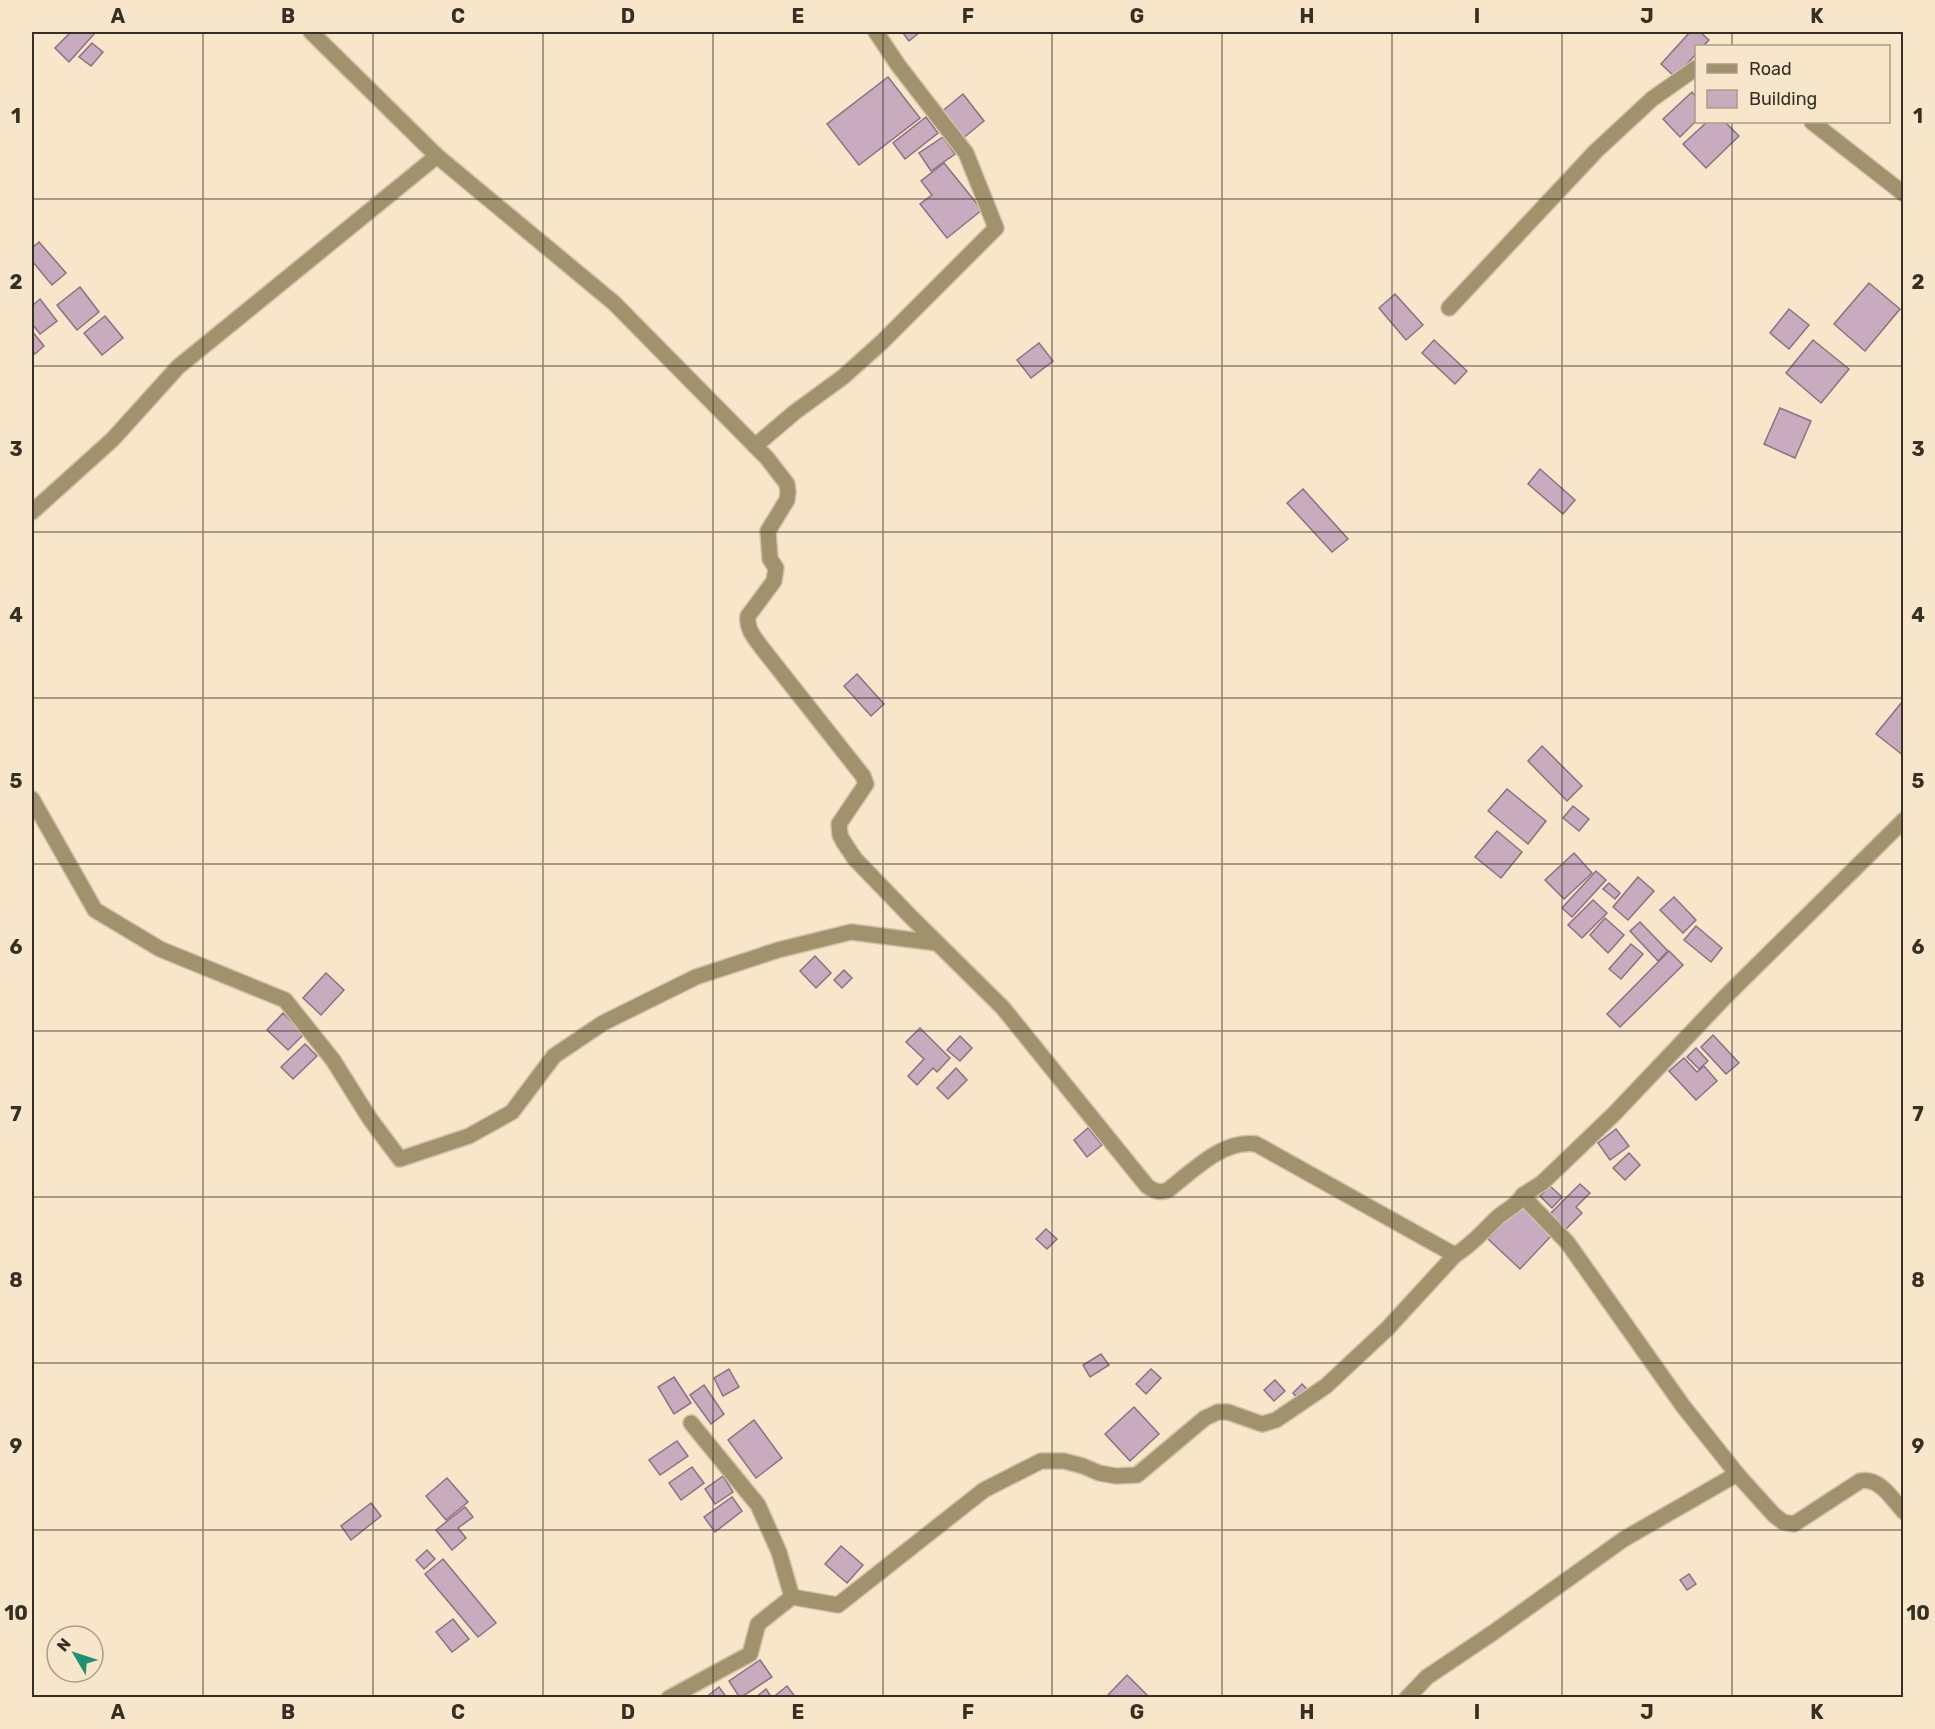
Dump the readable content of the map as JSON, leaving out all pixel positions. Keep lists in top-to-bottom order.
{
  "legend": ["Road", "Building"],
  "north": "top left",
  "grid": {
    "columns": [
      "A",
      "B",
      "C",
      "D",
      "E",
      "F",
      "G",
      "H",
      "I",
      "J",
      "K"
    ],
    "rows": [
      "1",
      "2",
      "3",
      "4",
      "5",
      "6",
      "7",
      "8",
      "9",
      "10"
    ]
  }
}
